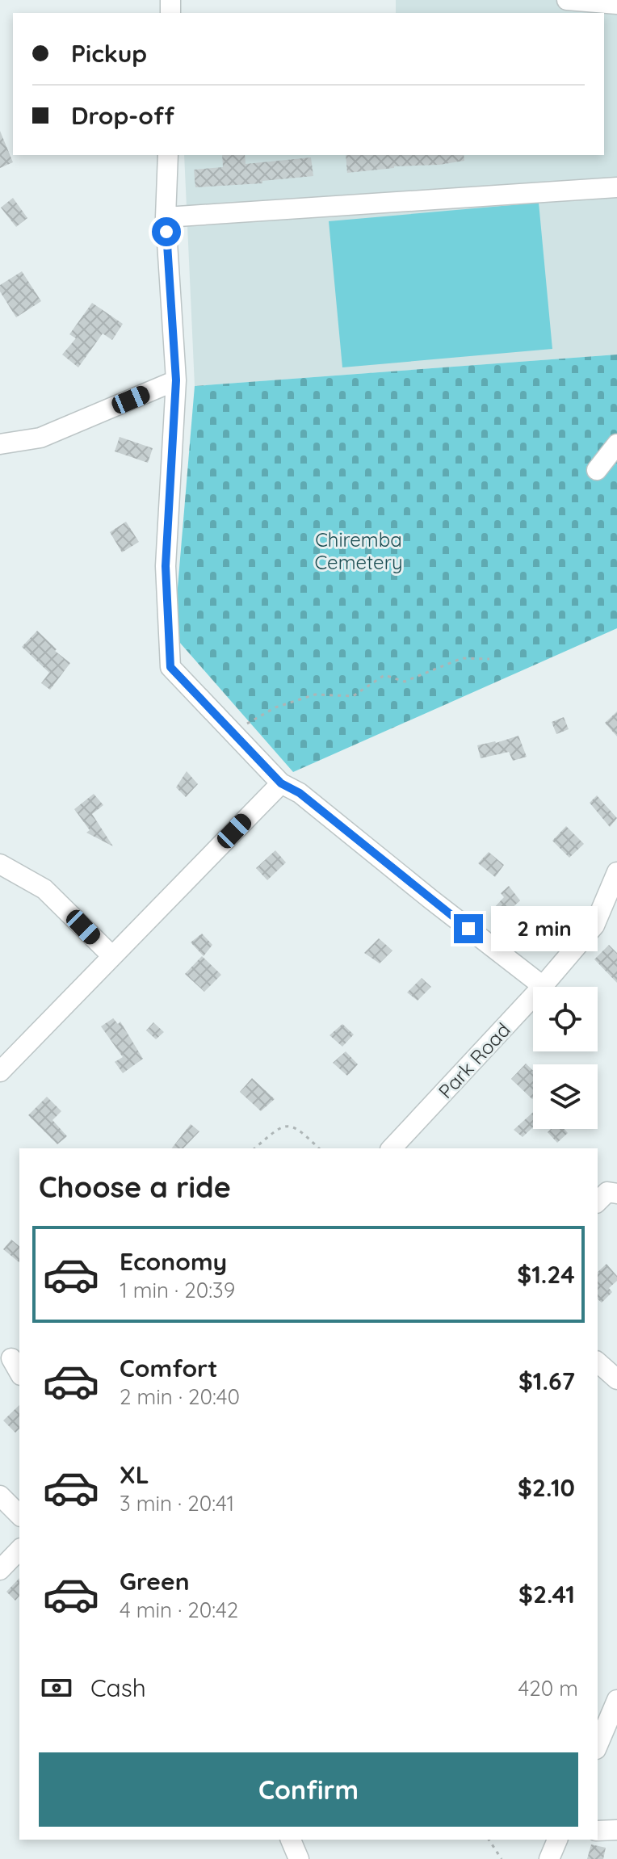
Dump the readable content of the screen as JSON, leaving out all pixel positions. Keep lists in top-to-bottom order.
{
  "streets": {
    "street": ["Park Road"]
  },
  "parks": ["Chiremba Cemetery"],
  "page": {
    "banner": ["Pickup", "Drop-off"],
    "bubble": "2 min",
    "heading": "Choose a ride",
    "list": [
      {
        "name": "Economy",
        "note": "1 min · 20:39",
        "value": "$1.24"
      },
      {
        "name": "Comfort",
        "note": "2 min · 20:40",
        "value": "$1.67"
      },
      {
        "name": "XL",
        "note": "3 min · 20:41",
        "value": "$2.10"
      },
      {
        "name": "Green",
        "note": "4 min · 20:42",
        "value": "$2.41"
      }
    ],
    "pay": ["Cash", "420 m"],
    "buttons": "Confirm"
  }
}
